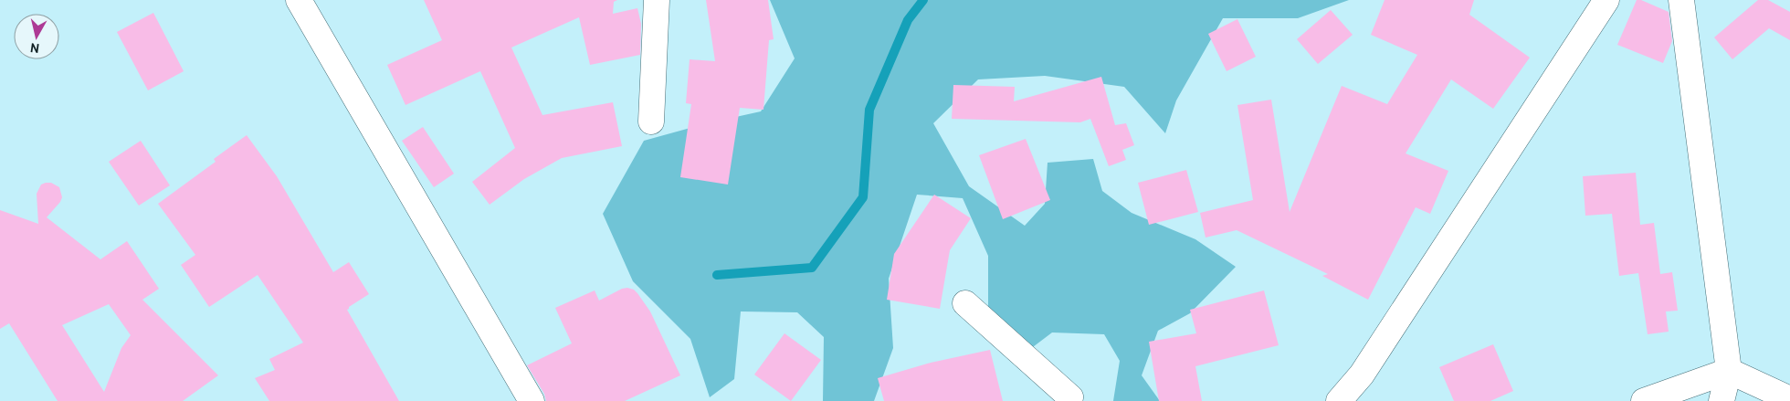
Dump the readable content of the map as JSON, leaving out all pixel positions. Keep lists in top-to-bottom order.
{
  "north": "bottom"
}
